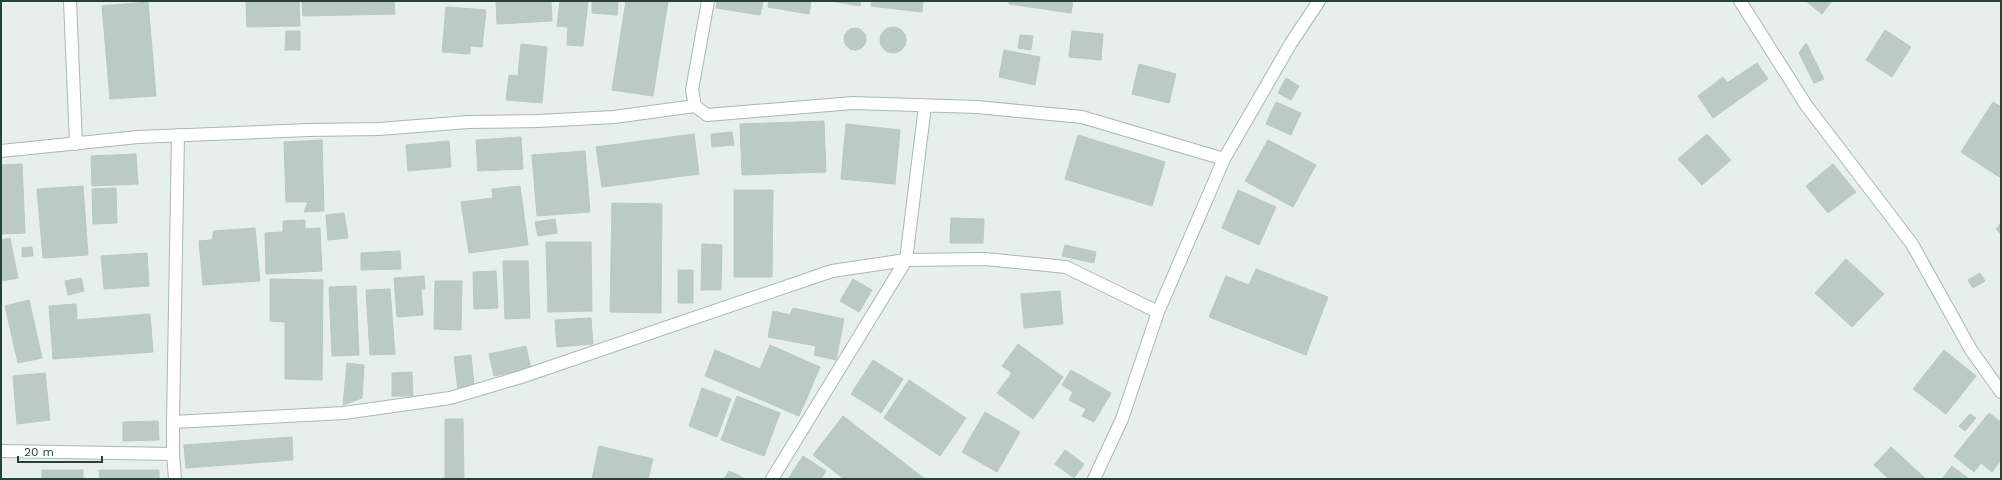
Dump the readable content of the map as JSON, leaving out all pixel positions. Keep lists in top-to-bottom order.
{
  "scale_bar": "20 m"
}
